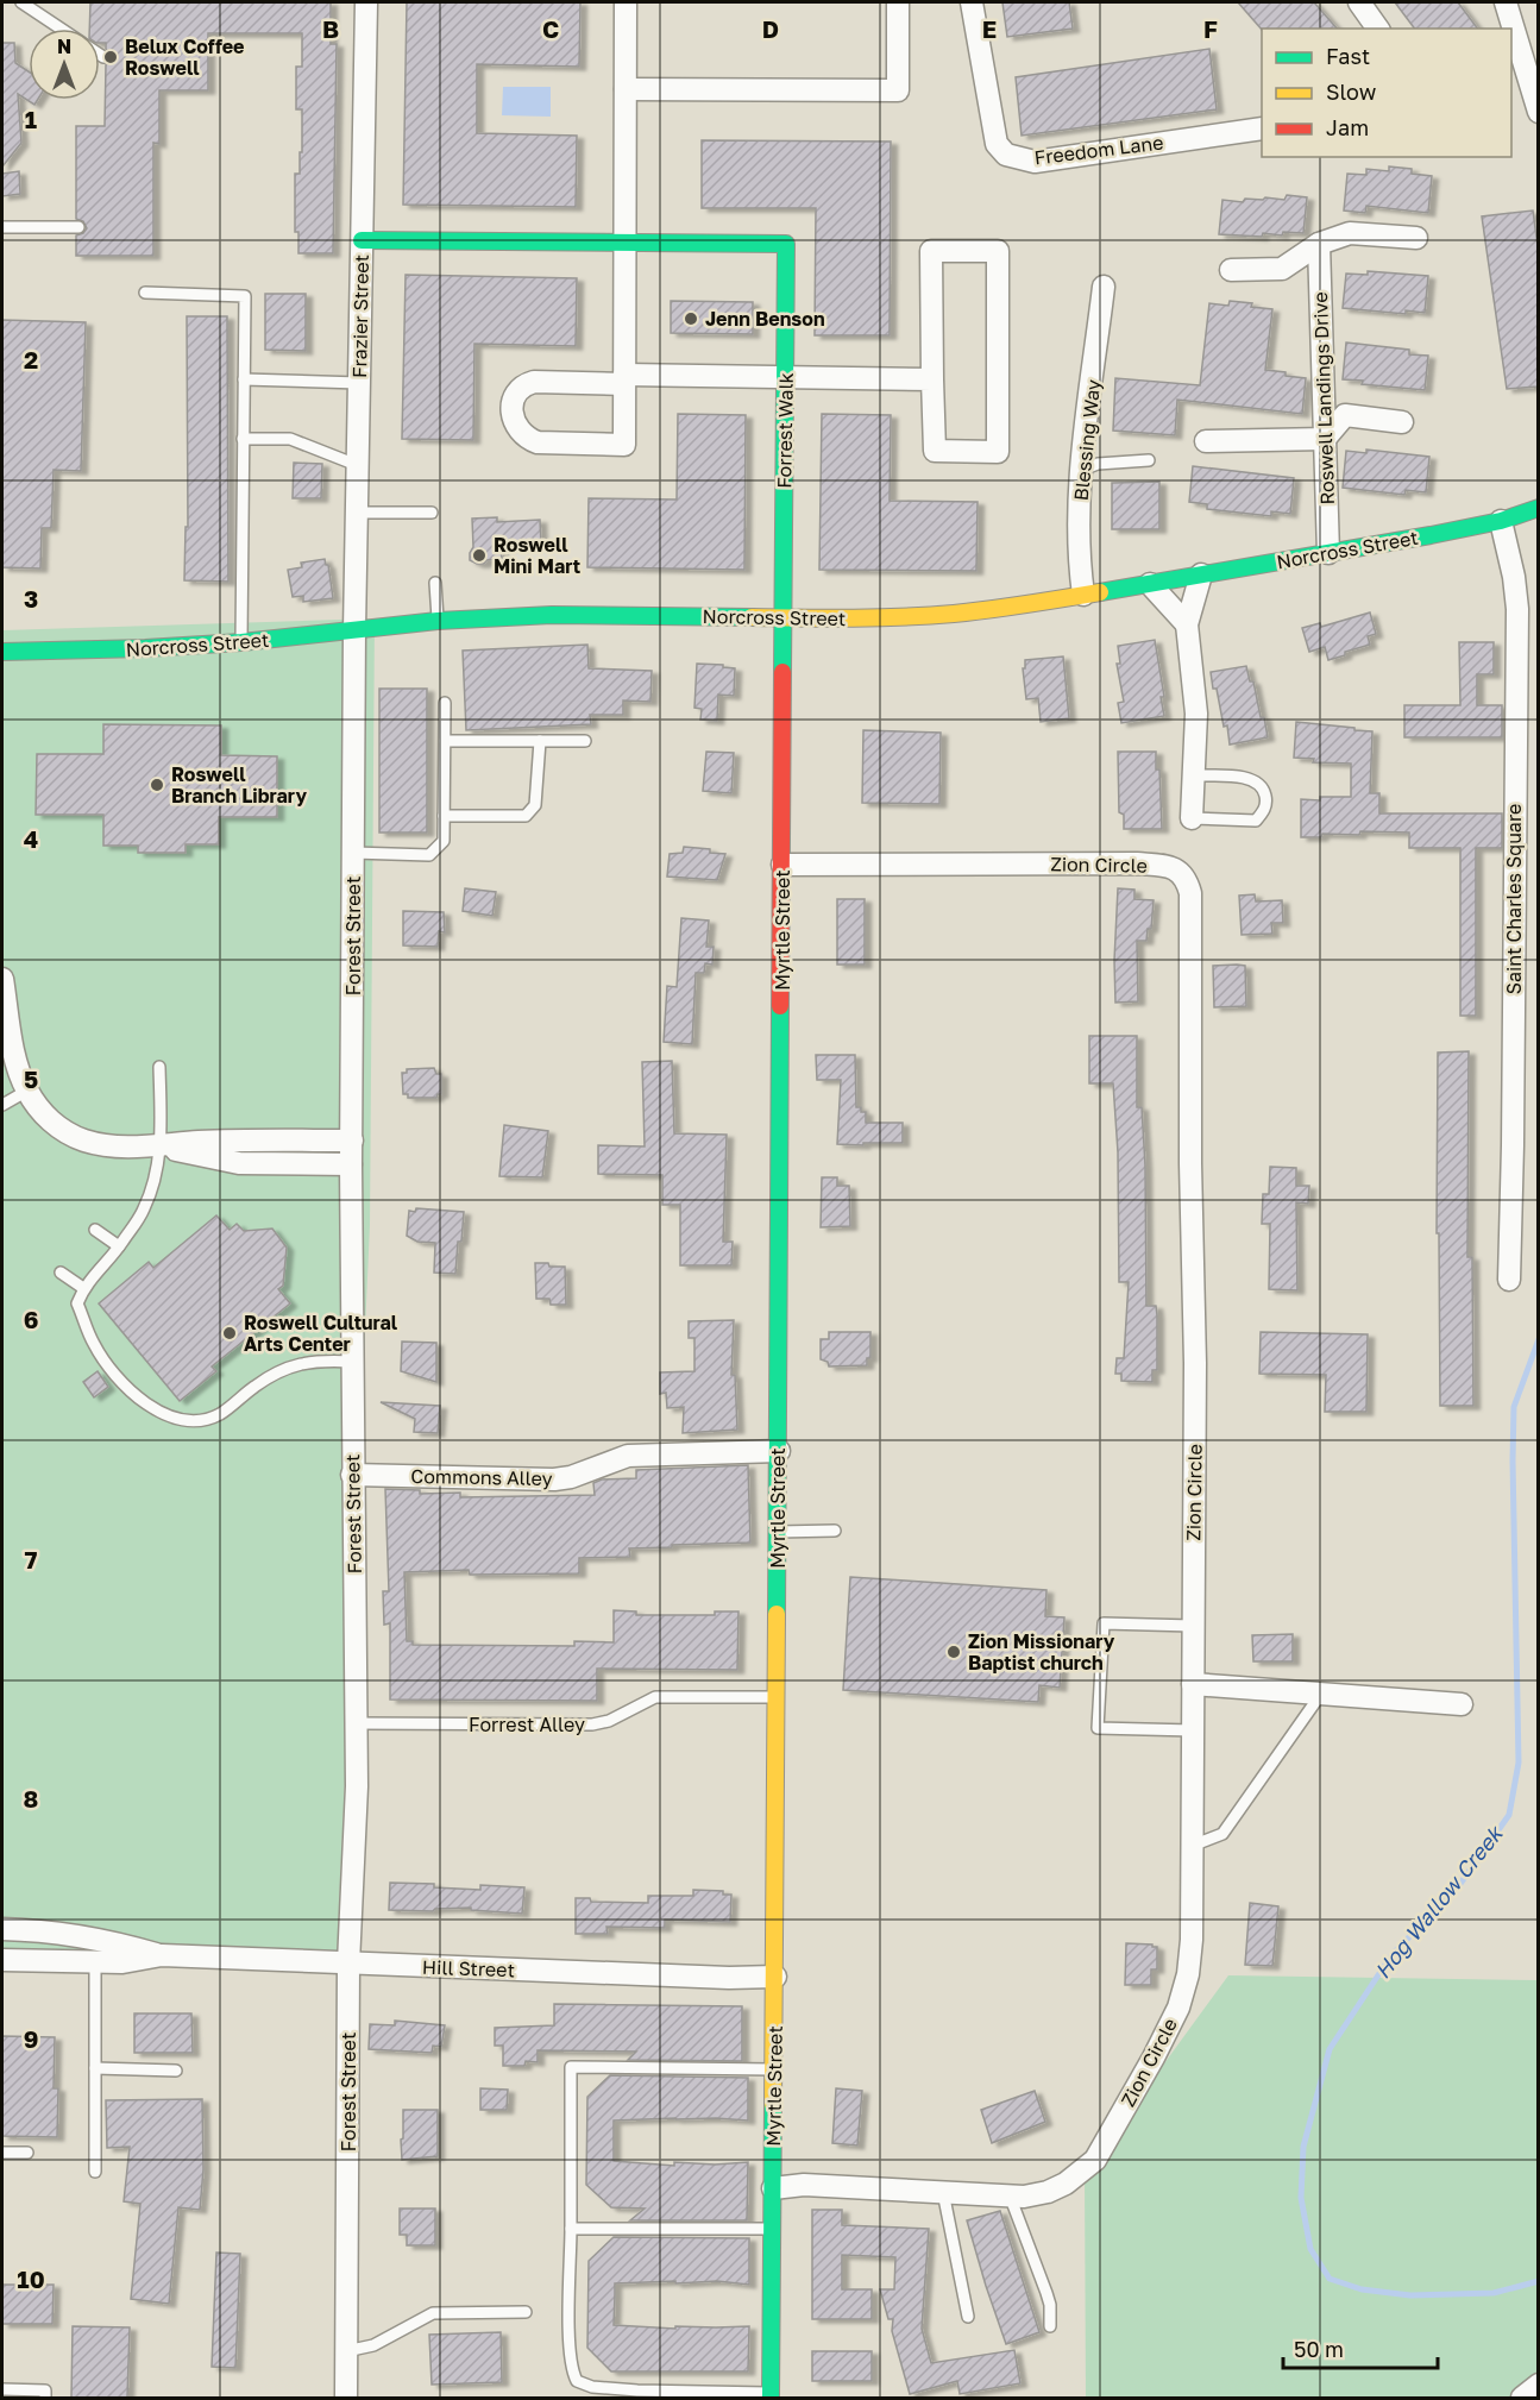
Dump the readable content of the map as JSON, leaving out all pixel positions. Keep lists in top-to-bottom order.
{
  "streets": {
    "street": [
      "Freedom Lane",
      "Frazier Street",
      "Roswell Landings Drive",
      "Forrest Walk",
      "Blessing Way",
      "Norcross Street",
      "Zion Circle",
      "Saint Charles Square",
      "Myrtle Street",
      "Forest Street",
      "Commons Alley",
      "Hill Street"
    ],
    "lane": ["Forrest Alley"]
  },
  "crossings": [
    ["Frazier Street", "Norcross Street"],
    ["Frazier Street", "Forest Street"],
    ["Roswell Landings Drive", "Norcross Street"],
    ["Forrest Walk", "Norcross Street"],
    ["Forrest Walk", "Myrtle Street"],
    ["Blessing Way", "Norcross Street"],
    ["Norcross Street", "Saint Charles Square"],
    ["Norcross Street", "Myrtle Street"],
    ["Norcross Street", "Forest Street"],
    ["Zion Circle", "Myrtle Street"],
    ["Myrtle Street", "Commons Alley"],
    ["Myrtle Street", "Forrest Alley"],
    ["Myrtle Street", "Hill Street"],
    ["Forest Street", "Commons Alley"],
    ["Forest Street", "Forrest Alley"],
    ["Forest Street", "Hill Street"]
  ],
  "water": ["Hog Wallow Creek"],
  "places": [
    "Belux Coffee Roswell",
    "Jenn Benson",
    "Roswell Mini Mart",
    "Roswell Branch Library",
    "Roswell Cultural Arts Center",
    "Zion Missionary Baptist church"
  ],
  "legend": ["Fast", "Slow", "Jam"],
  "scale_bar": "50 m",
  "north": "top",
  "grid": {
    "columns": [
      "B",
      "C",
      "D",
      "E",
      "F"
    ],
    "rows": [
      "1",
      "2",
      "3",
      "4",
      "5",
      "6",
      "7",
      "8",
      "9",
      "10"
    ]
  }
}
